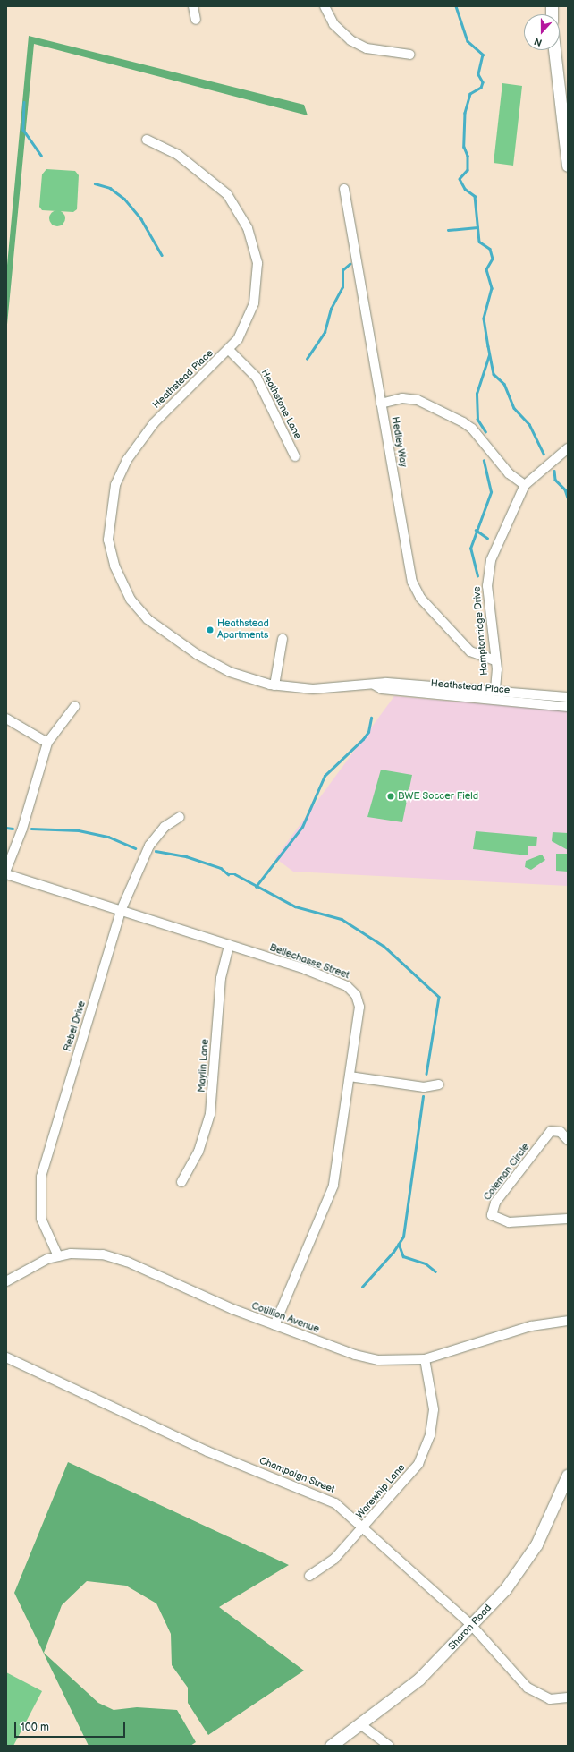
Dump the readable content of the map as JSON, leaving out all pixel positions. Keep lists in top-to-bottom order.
{
  "streets": {
    "main road": ["Sharon Road"],
    "street": [
      "Heathstead Place",
      "Heathstone Lane",
      "Hedley Way",
      "Hamptonridge Drive",
      "Bellechasse Street",
      "Rebel Drive",
      "Maylin Lane",
      "Coleman Circle",
      "Cotillion Avenue",
      "Champaign Street",
      "Warewhip Lane"
    ]
  },
  "crossings": [
    ["Heathstead Place", "Heathstone Lane"],
    ["Heathstead Place", "Hamptonridge Drive"],
    ["Hedley Way", "Hamptonridge Drive"],
    ["Bellechasse Street", "Rebel Drive"],
    ["Bellechasse Street", "Maylin Lane"],
    ["Bellechasse Street", "Cotillion Avenue"],
    ["Rebel Drive", "Cotillion Avenue"],
    ["Cotillion Avenue", "Warewhip Lane"],
    ["Champaign Street", "Warewhip Lane"],
    ["Champaign Street", "Sharon Road"]
  ],
  "places": ["Heathstead Apartments", "BWE Soccer Field"],
  "scale_bar": "100 m",
  "north": "bottom"
}
